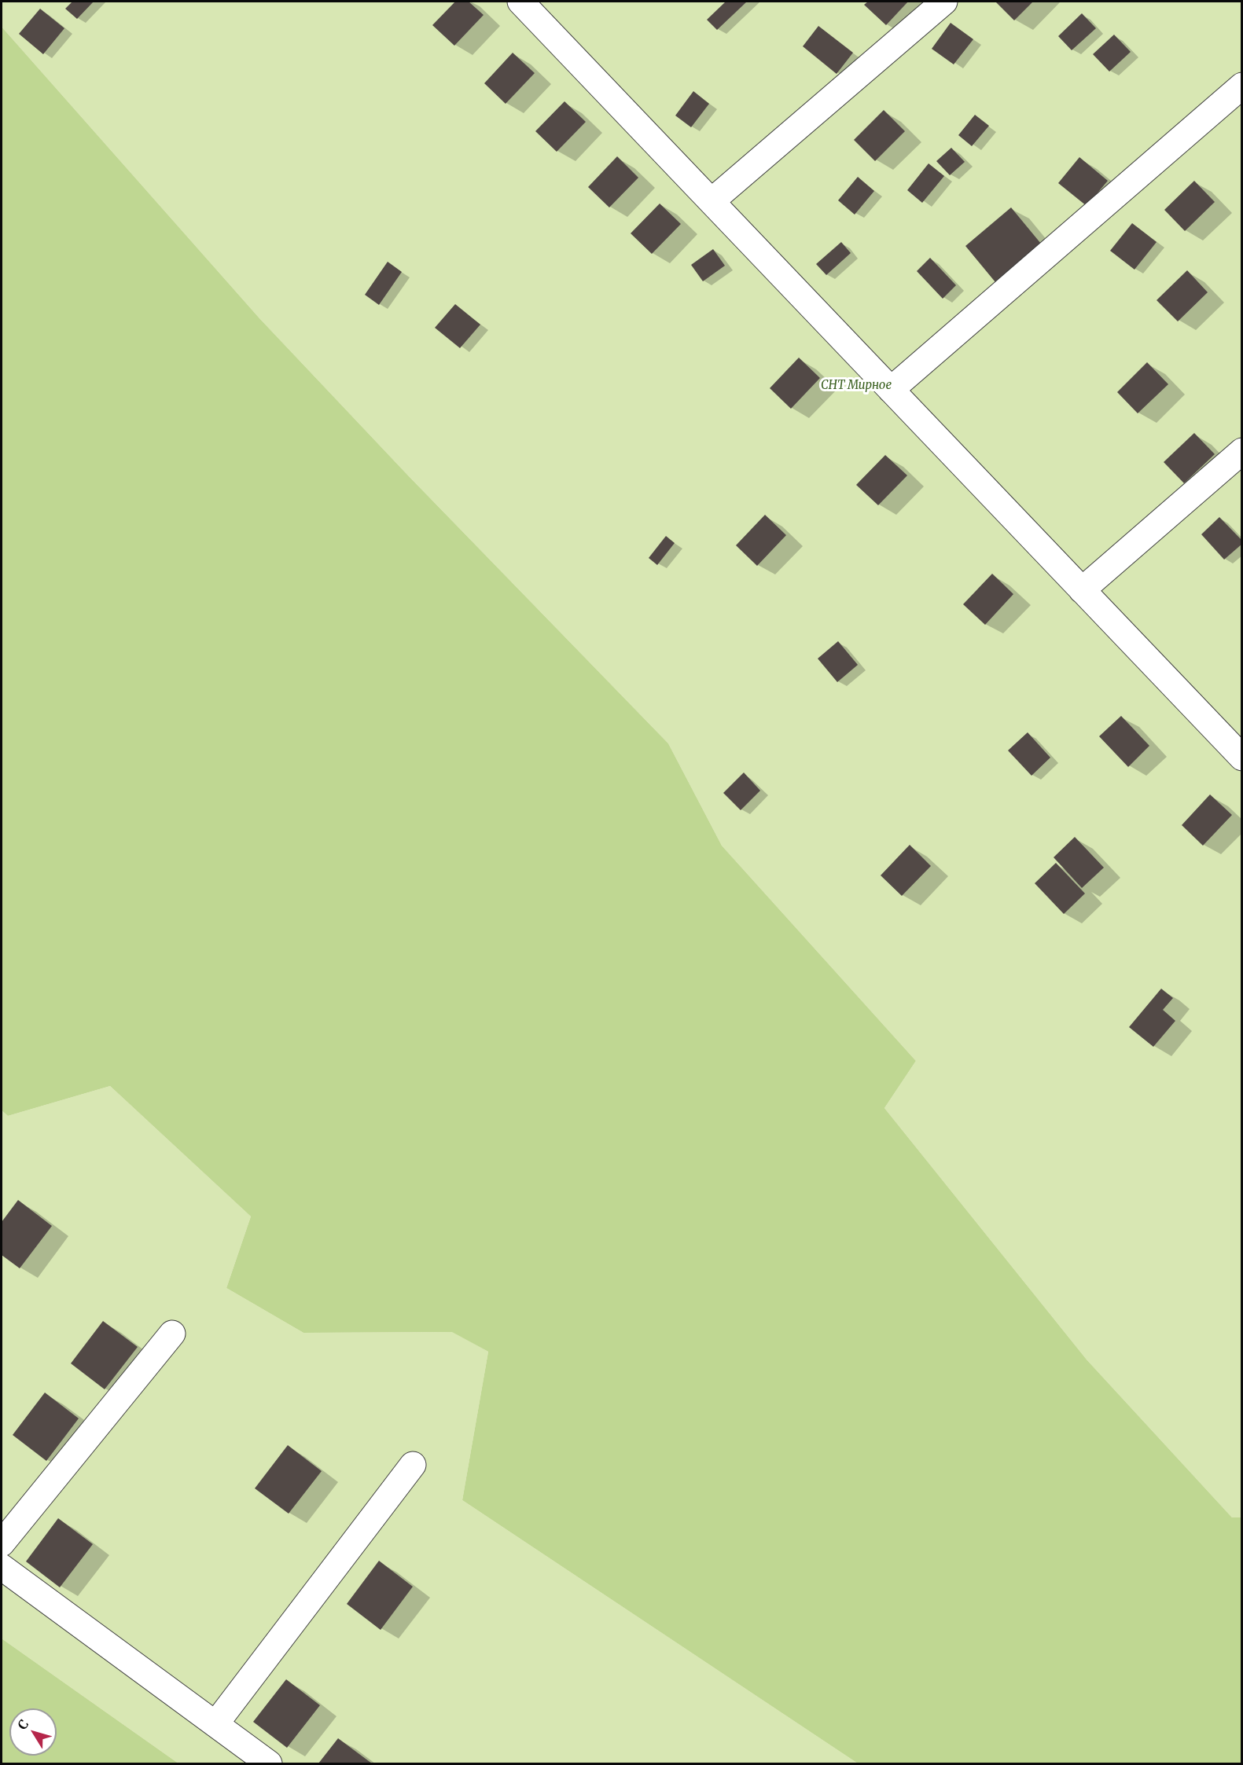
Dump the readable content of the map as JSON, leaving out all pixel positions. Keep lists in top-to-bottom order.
{
  "parks": ["СНТ Мирное"],
  "north": "top left"
}
